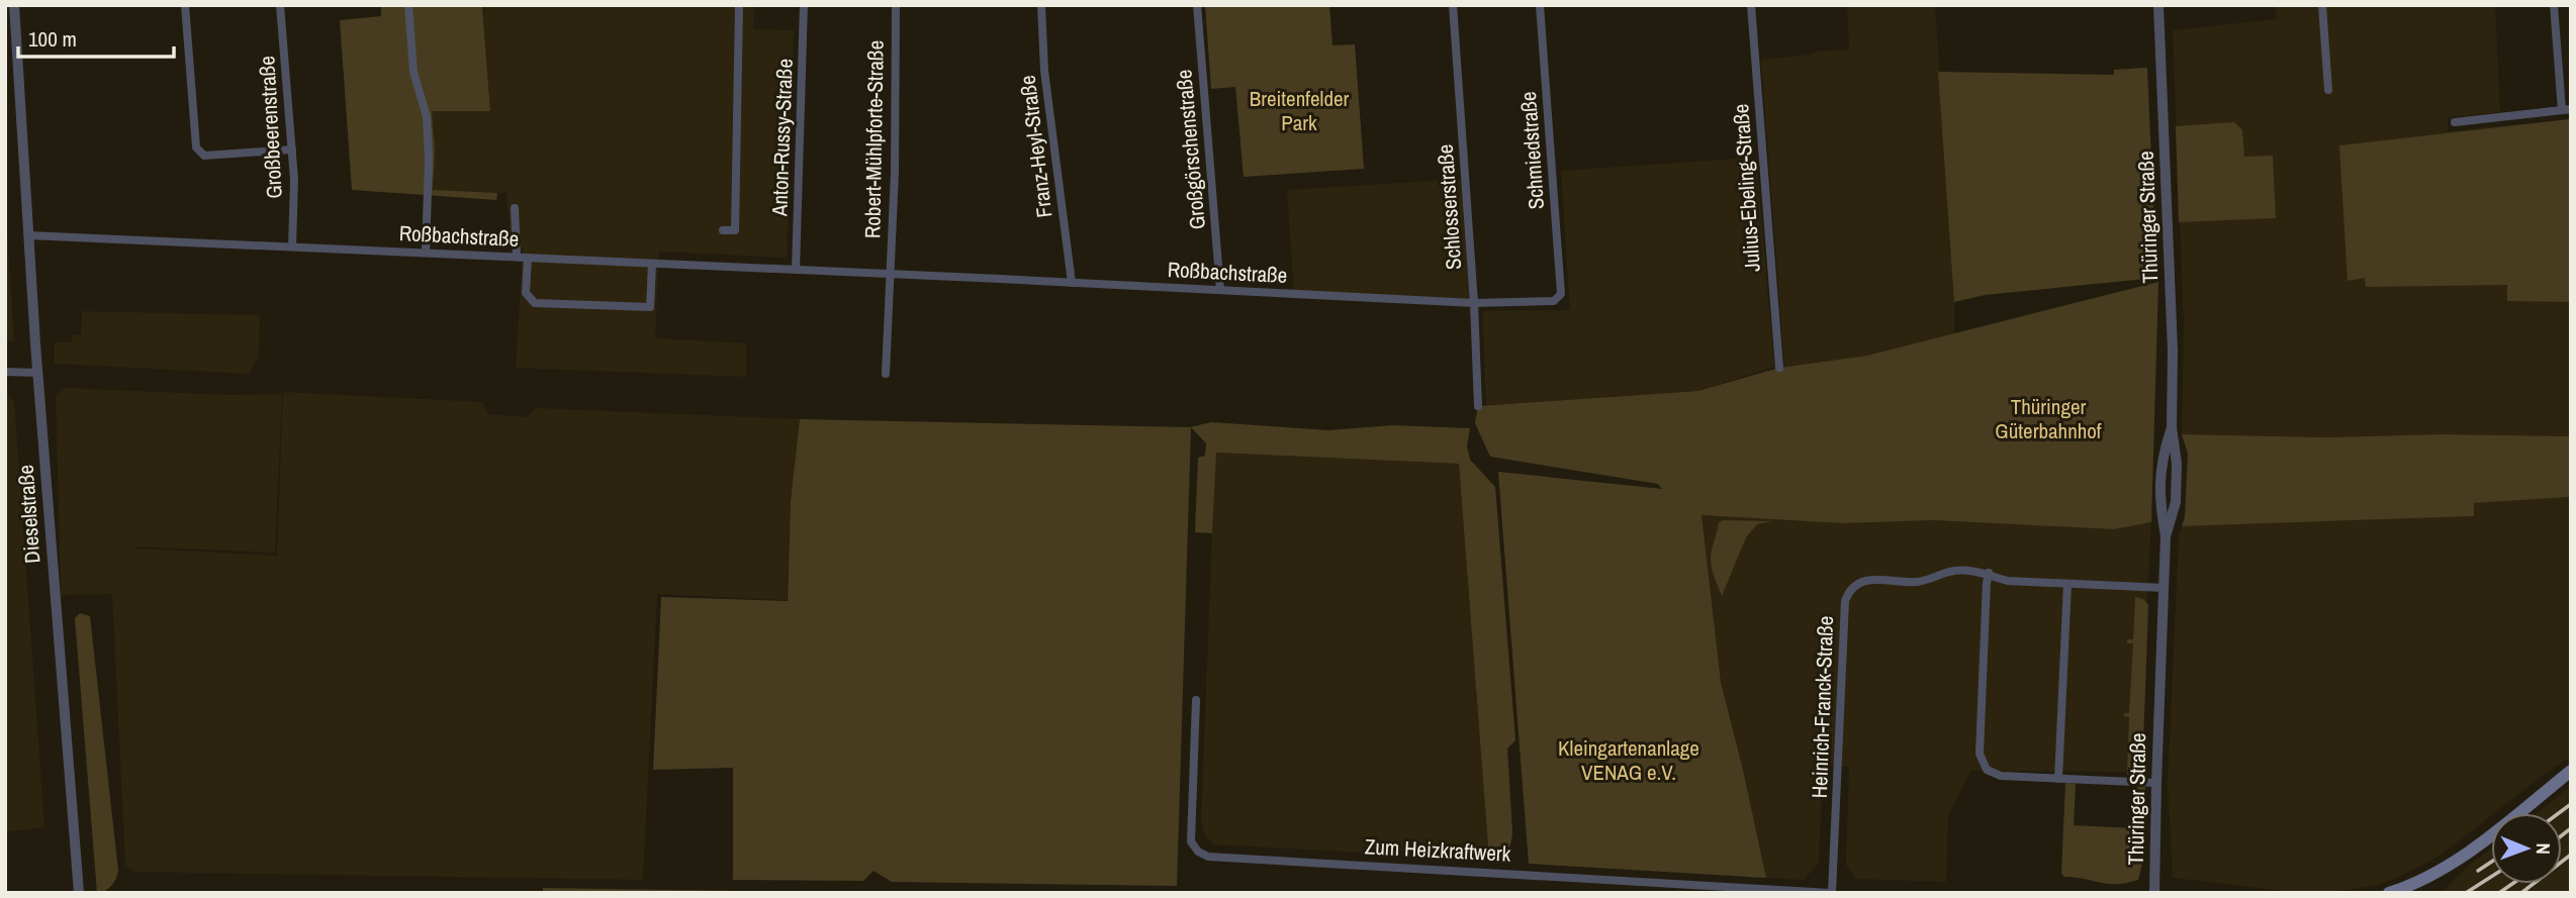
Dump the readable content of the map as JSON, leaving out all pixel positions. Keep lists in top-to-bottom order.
{
  "streets": {
    "street": [
      "Großbeerenstraße",
      "Anton-Russy-Straße",
      "Robert-Mühlpforte-Straße",
      "Franz-Heyl-Straße",
      "Großgörschenstraße",
      "Schmiedstraße",
      "Julius-Ebeling-Straße",
      "Schlosserstraße",
      "Thüringer Straße",
      "Roßbachstraße",
      "Dieselstraße",
      "Heinrich-Franck-Straße",
      "Zum Heizkraftwerk"
    ]
  },
  "crossings": [
    ["Großbeerenstraße", "Roßbachstraße"],
    ["Anton-Russy-Straße", "Roßbachstraße"],
    ["Robert-Mühlpforte-Straße", "Roßbachstraße"],
    ["Franz-Heyl-Straße", "Roßbachstraße"],
    ["Großgörschenstraße", "Roßbachstraße"],
    ["Schmiedstraße", "Roßbachstraße"],
    ["Schlosserstraße", "Roßbachstraße"],
    ["Thüringer Straße", "Heinrich-Franck-Straße"],
    ["Roßbachstraße", "Dieselstraße"],
    ["Heinrich-Franck-Straße", "Zum Heizkraftwerk"]
  ],
  "parks": ["Breitenfelder Park", "Thüringer Güterbahnhof", "Kleingartenanlage VENAG e.V."],
  "scale_bar": "100 m",
  "north": "right"
}
